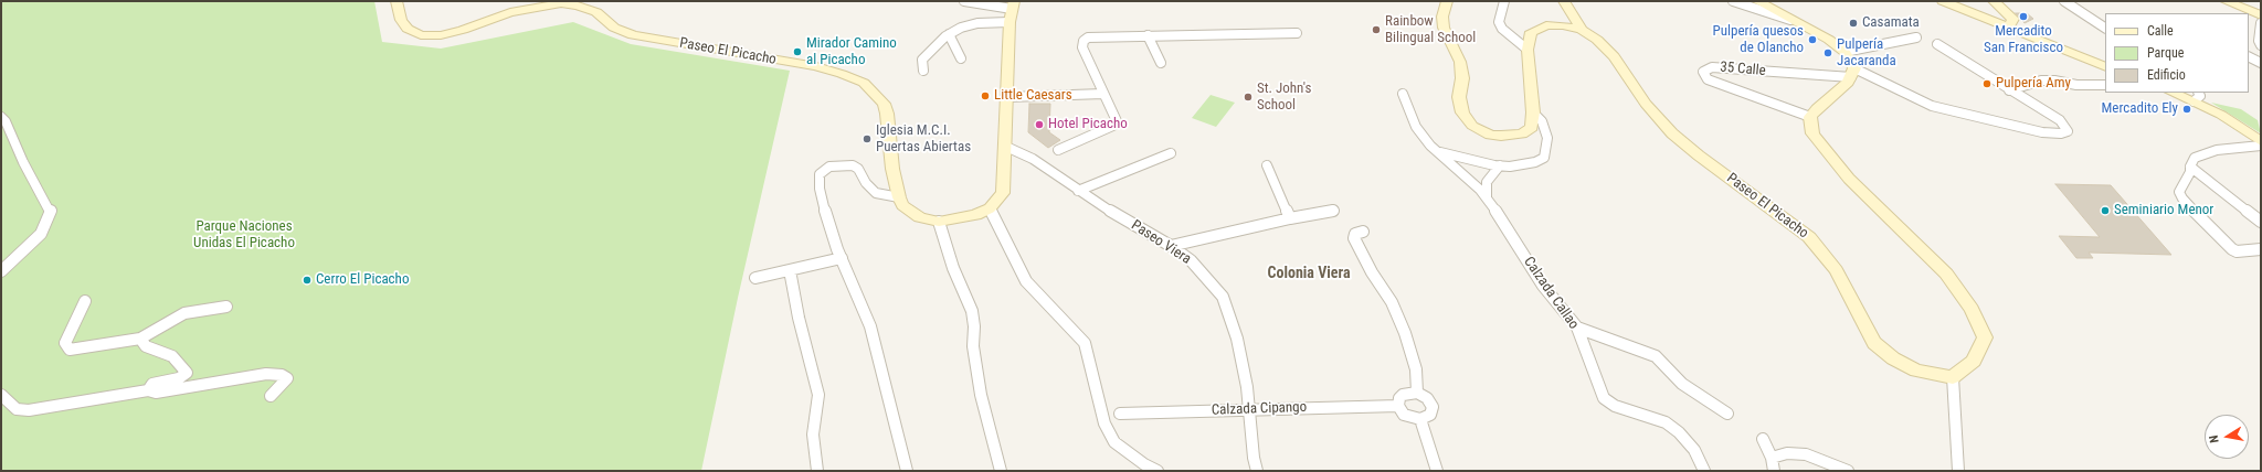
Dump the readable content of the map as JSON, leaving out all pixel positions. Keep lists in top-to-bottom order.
{
  "streets": {
    "street": [
      "Paseo El Picacho",
      "35 Calle",
      "Paseo Viera",
      "Calzada Callao",
      "Calzada Cipango"
    ]
  },
  "crossings": [
    ["Paseo Viera", "Calzada Cipango"]
  ],
  "districts": ["Colonia Viera"],
  "parks": ["Parque Naciones Unidas El Picacho"],
  "places": [
    "Mercadito San Francisco",
    "Casamata",
    "Rainbow Bilingual School",
    "Pulpería quesos de Olancho",
    "Mirador Camino al Picacho",
    "Pulpería Jacaranda",
    "Pulpería Amy",
    "Little Caesars",
    "St. John's School",
    "Mercadito Ely",
    "Hotel Picacho",
    "Iglesia M.C.I. Puertas Abiertas",
    "Seminiario Menor",
    "Cerro El Picacho"
  ],
  "legend": ["Calle", "Parque", "Edificio"],
  "north": "left"
}
